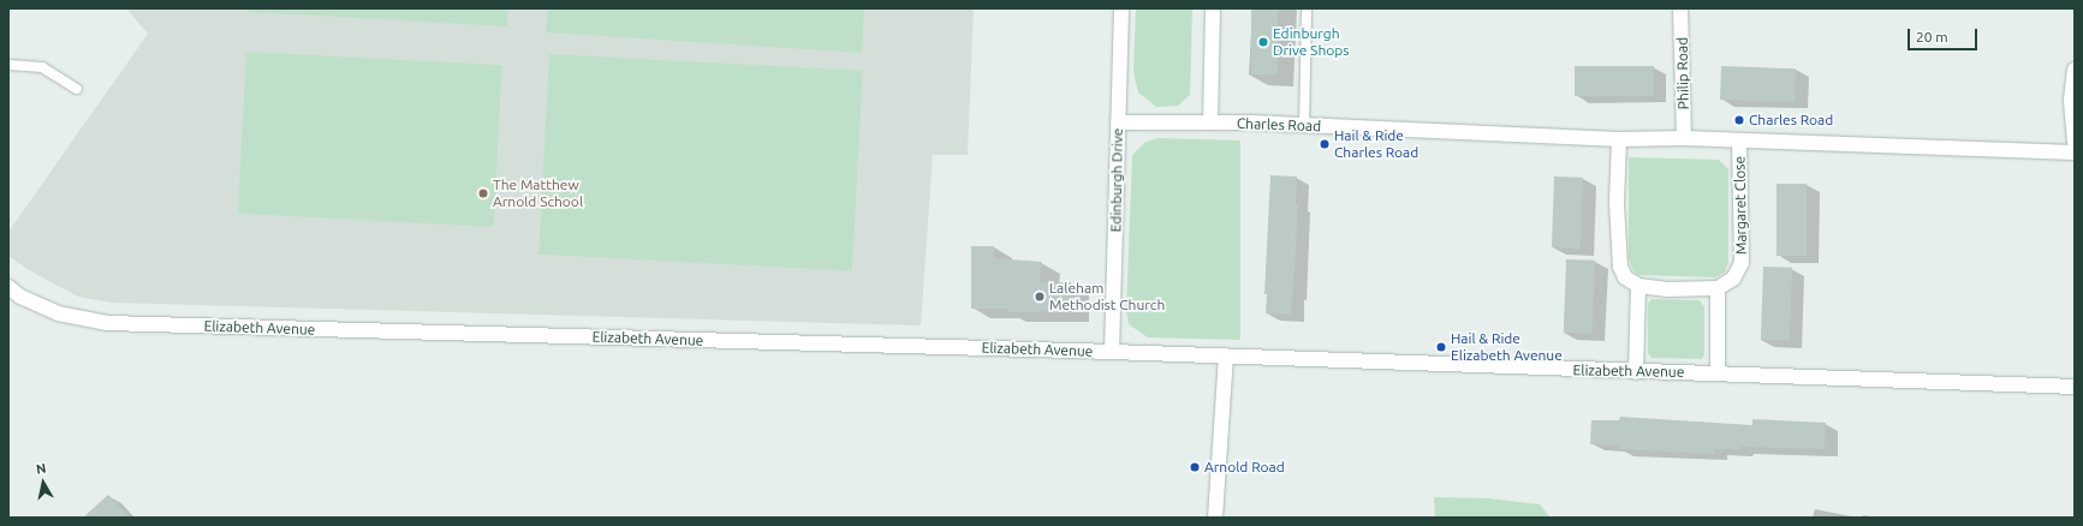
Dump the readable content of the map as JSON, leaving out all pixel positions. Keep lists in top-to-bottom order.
{
  "streets": {
    "street": [
      "Philip Road",
      "Charles Road",
      "Edinburgh Drive",
      "Margaret Close",
      "Elizabeth Avenue"
    ]
  },
  "crossings": [
    ["Philip Road", "Charles Road"],
    ["Charles Road", "Edinburgh Drive"],
    ["Charles Road", "Margaret Close"],
    ["Edinburgh Drive", "Elizabeth Avenue"]
  ],
  "places": [
    "Edinburgh Drive Shops",
    "Charles Road",
    "Hail & Ride Charles Road",
    "The Matthew Arnold School",
    "Laleham Methodist Church",
    "Hail & Ride Elizabeth Avenue",
    "Arnold Road"
  ],
  "scale_bar": "20 m",
  "north": "top"
}
